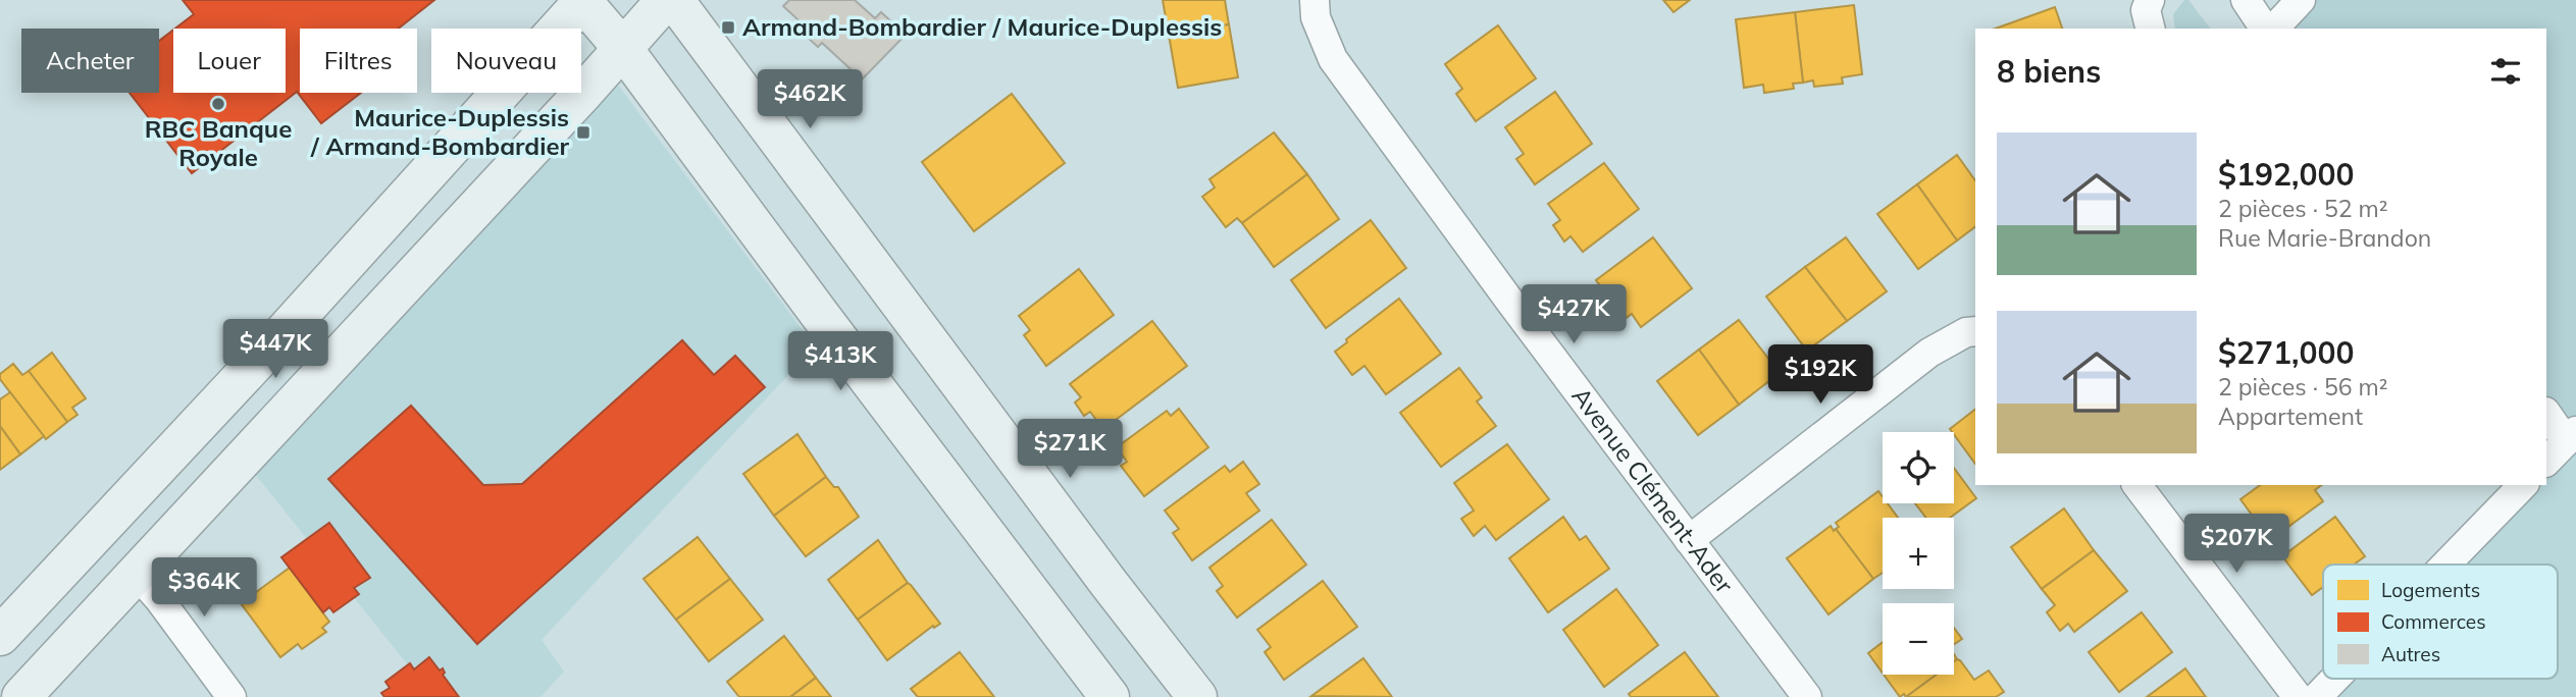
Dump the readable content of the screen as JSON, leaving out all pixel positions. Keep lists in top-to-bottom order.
{
  "streets": {
    "street": ["Avenue Clément-Ader"]
  },
  "places": {
    "transit": ["Armand-Bombardier / Maurice-Duplessis", "Maurice-Duplessis / Armand-Bombardier"],
    "other": ["RBC Banque Royale"]
  },
  "legend": ["Logements", "Commerces", "Autres"],
  "page": {
    "chip": [
      "Acheter",
      "Louer",
      "Filtres",
      "Nouveau"
    ],
    "heading": "8 biens",
    "price": [
      "$462K",
      "$427K",
      "$447K",
      "$413K",
      "$192K",
      "$271K",
      "$207K",
      "$364K"
    ],
    "list": [
      {
        "name": "$192,000",
        "note": "2 pièces · 52 m² · Rue Marie-Brandon"
      },
      {
        "name": "$271,000",
        "note": "2 pièces · 56 m² · Appartement"
      }
    ],
    "map_buttons": ["+", "−"]
  }
}
